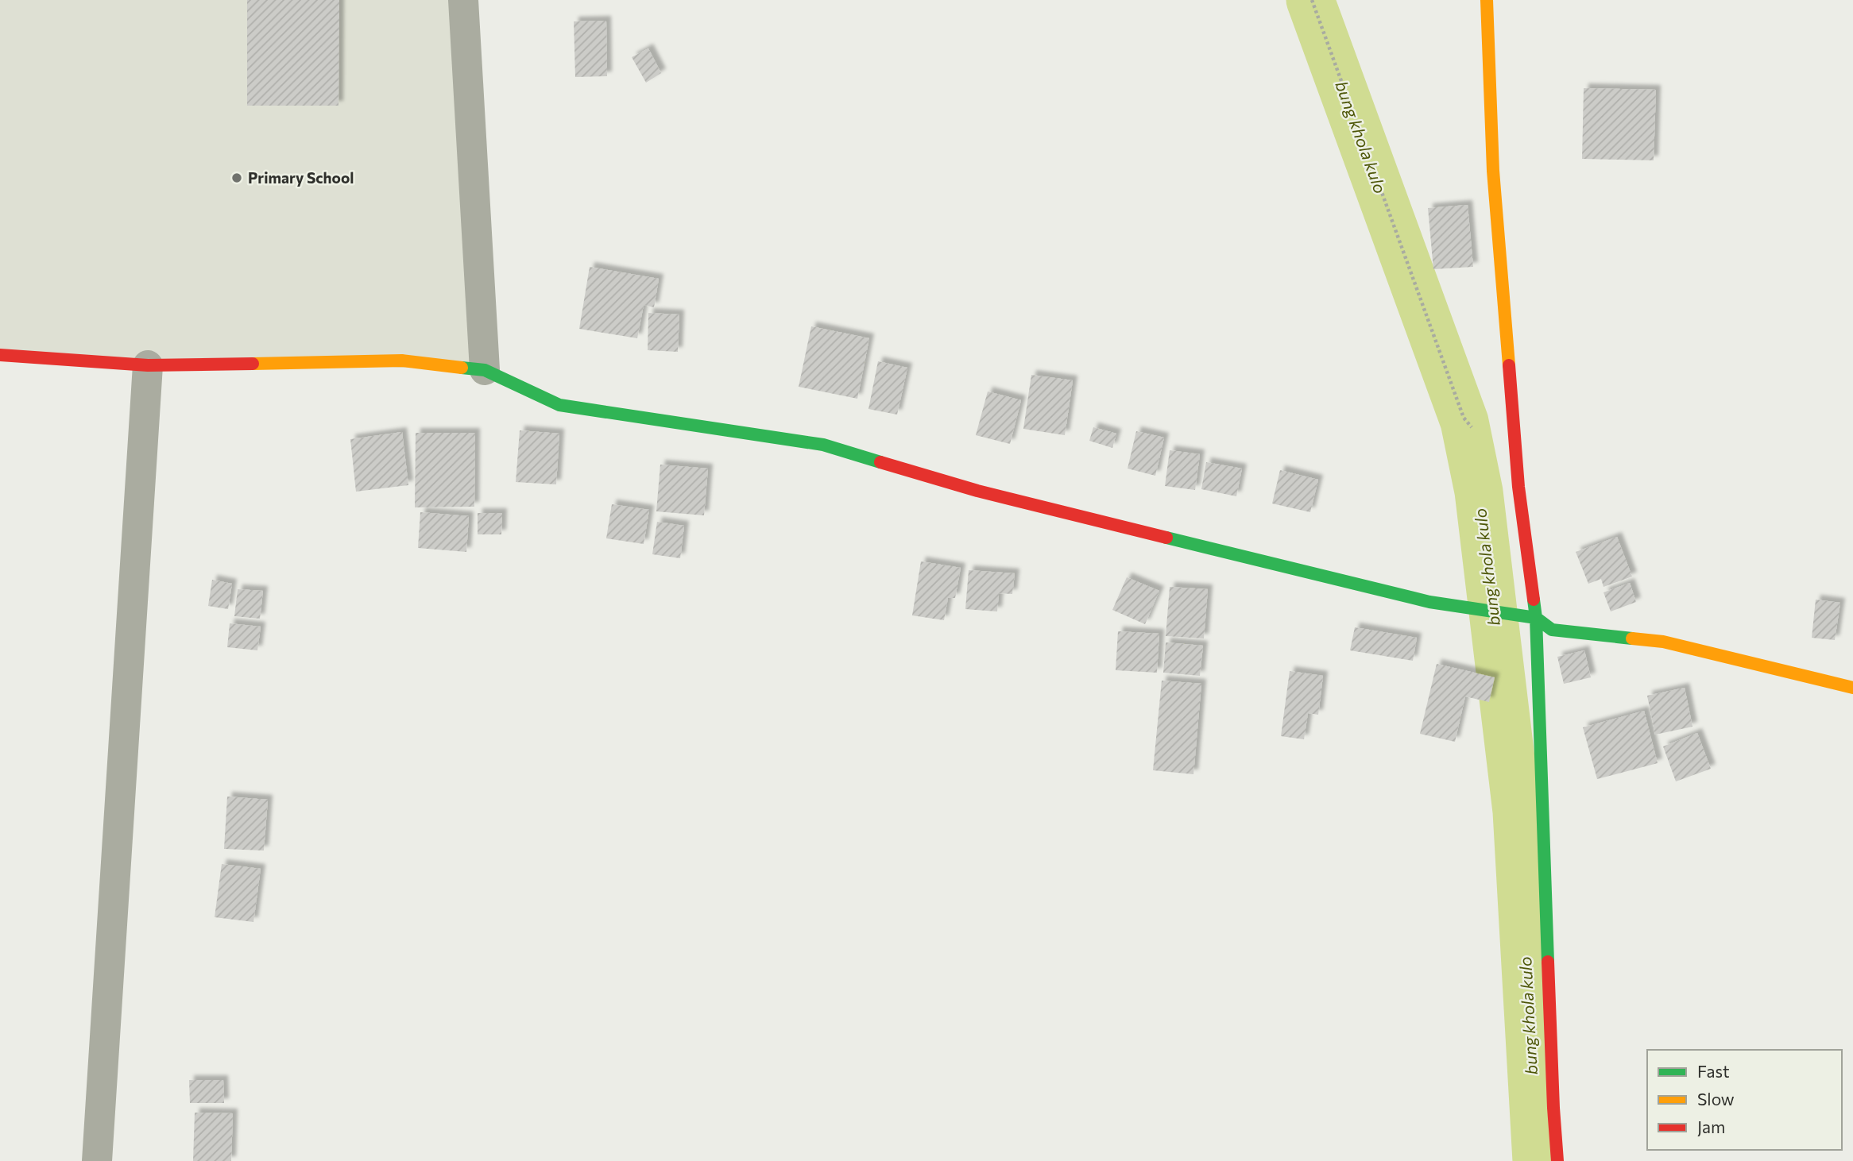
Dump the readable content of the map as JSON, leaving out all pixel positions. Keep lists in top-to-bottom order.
{
  "water": ["bung khola kulo"],
  "places": ["Primary School"],
  "legend": ["Fast", "Slow", "Jam"]
}
